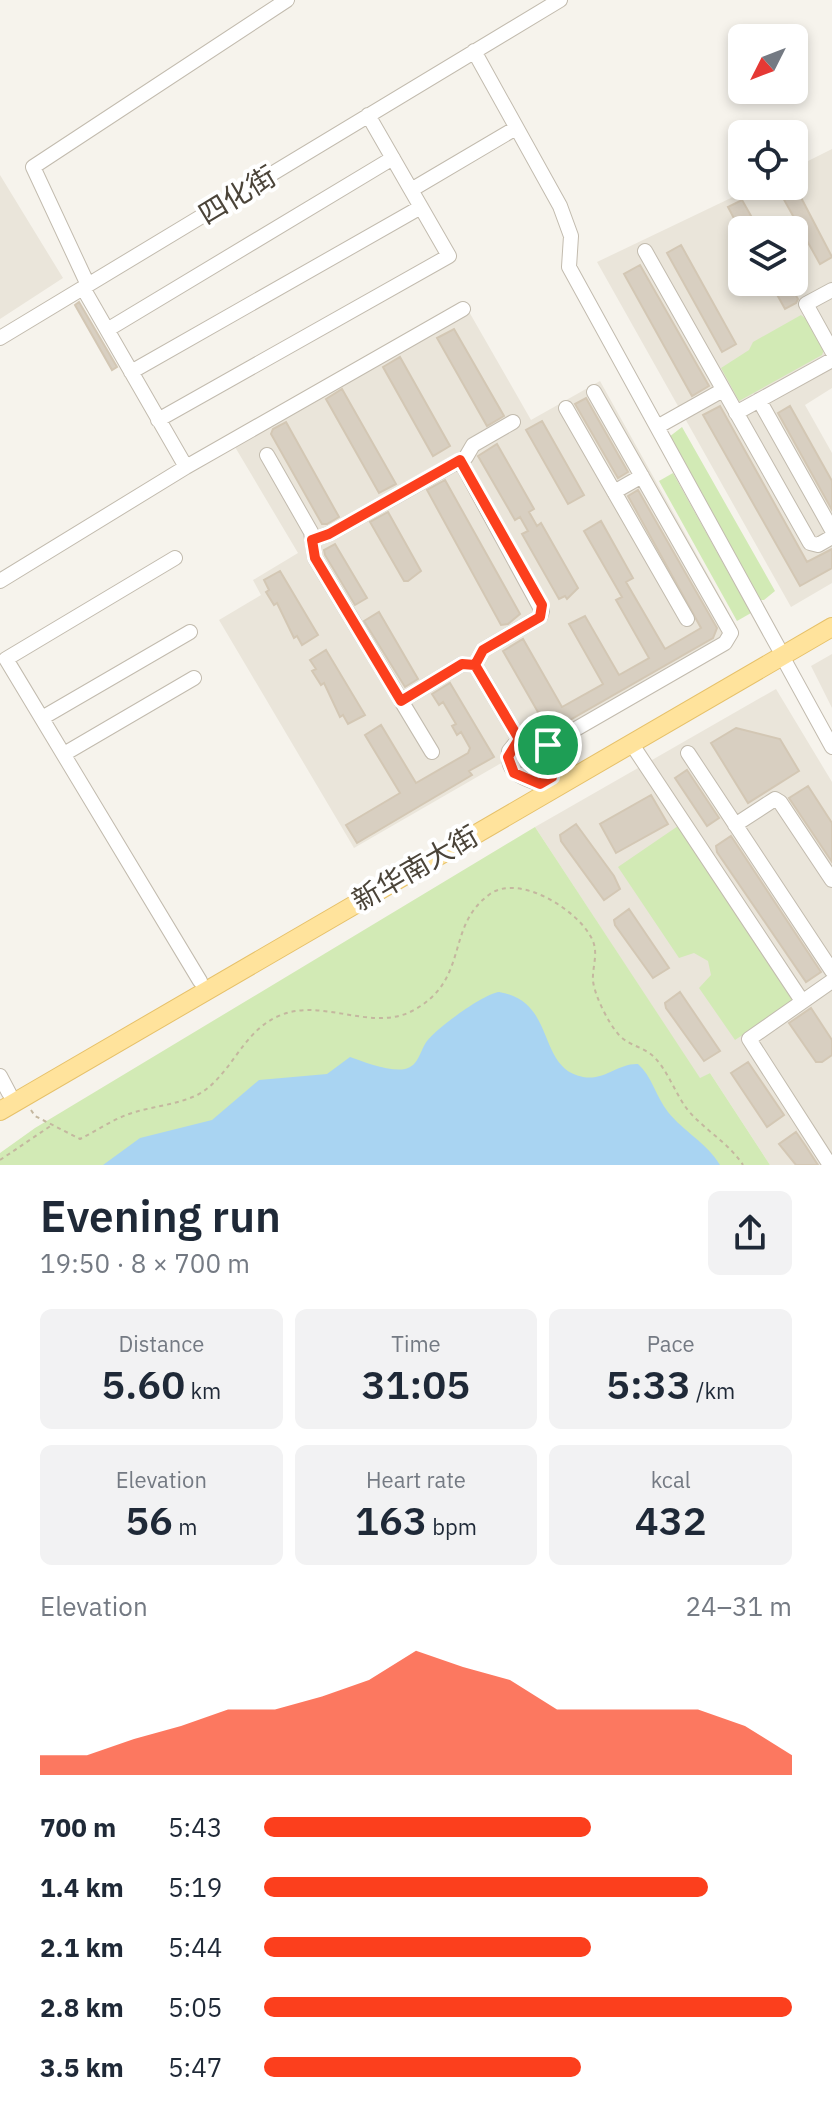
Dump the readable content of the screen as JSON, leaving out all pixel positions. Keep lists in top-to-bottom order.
{
  "streets": {
    "main road": ["新华南大街"],
    "street": ["四化街"]
  },
  "north": "bottom left",
  "page": {
    "heading": ["Evening run", "19:50 · 8 × 700 m"],
    "stats": [
      ["Distance", "5.60 km"],
      ["Time", "31:05"],
      ["Pace", "5:33 /km"],
      ["Elevation", "56 m"],
      ["Heart rate", "163 bpm"],
      ["kcal", "432"]
    ],
    "chart": ["Elevation", "24–31 m"],
    "list": [
      {
        "name": "700 m",
        "note": "5:43"
      },
      {
        "name": "1.4 km",
        "note": "5:19"
      },
      {
        "name": "2.1 km",
        "note": "5:44"
      },
      {
        "name": "2.8 km",
        "note": "5:05"
      },
      {
        "name": "3.5 km",
        "note": "5:47"
      }
    ]
  }
}
